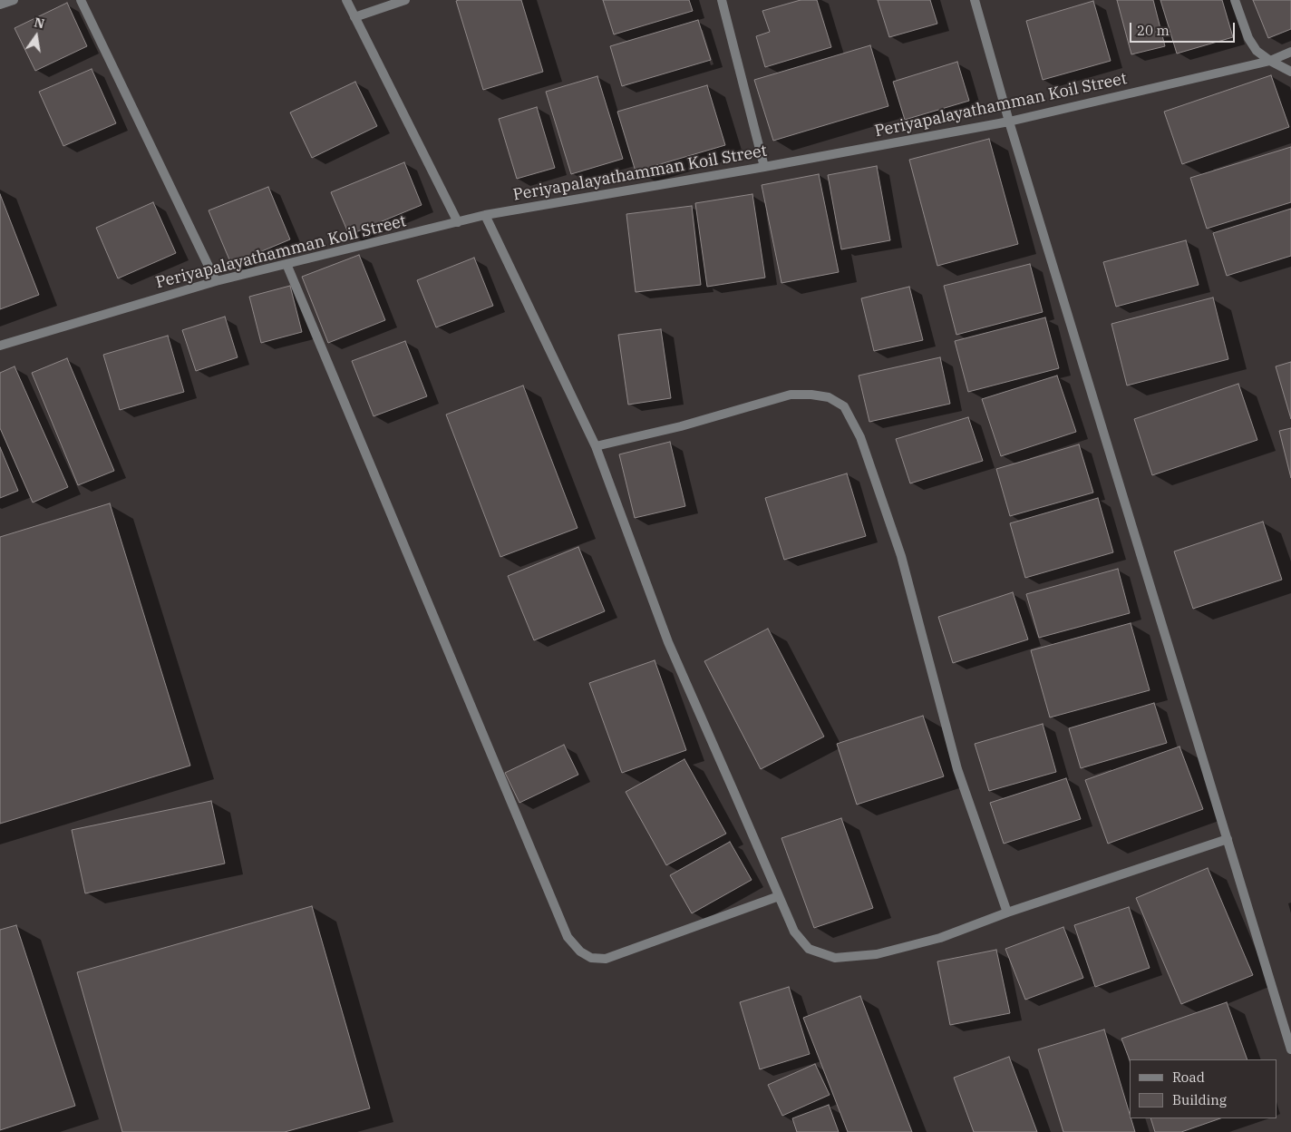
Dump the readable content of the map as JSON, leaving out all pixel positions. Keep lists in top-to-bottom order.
{
  "streets": {
    "street": ["Periyapalayathamman Koil Street"]
  },
  "legend": ["Road", "Building"],
  "scale_bar": "20 m",
  "north": "top"
}
